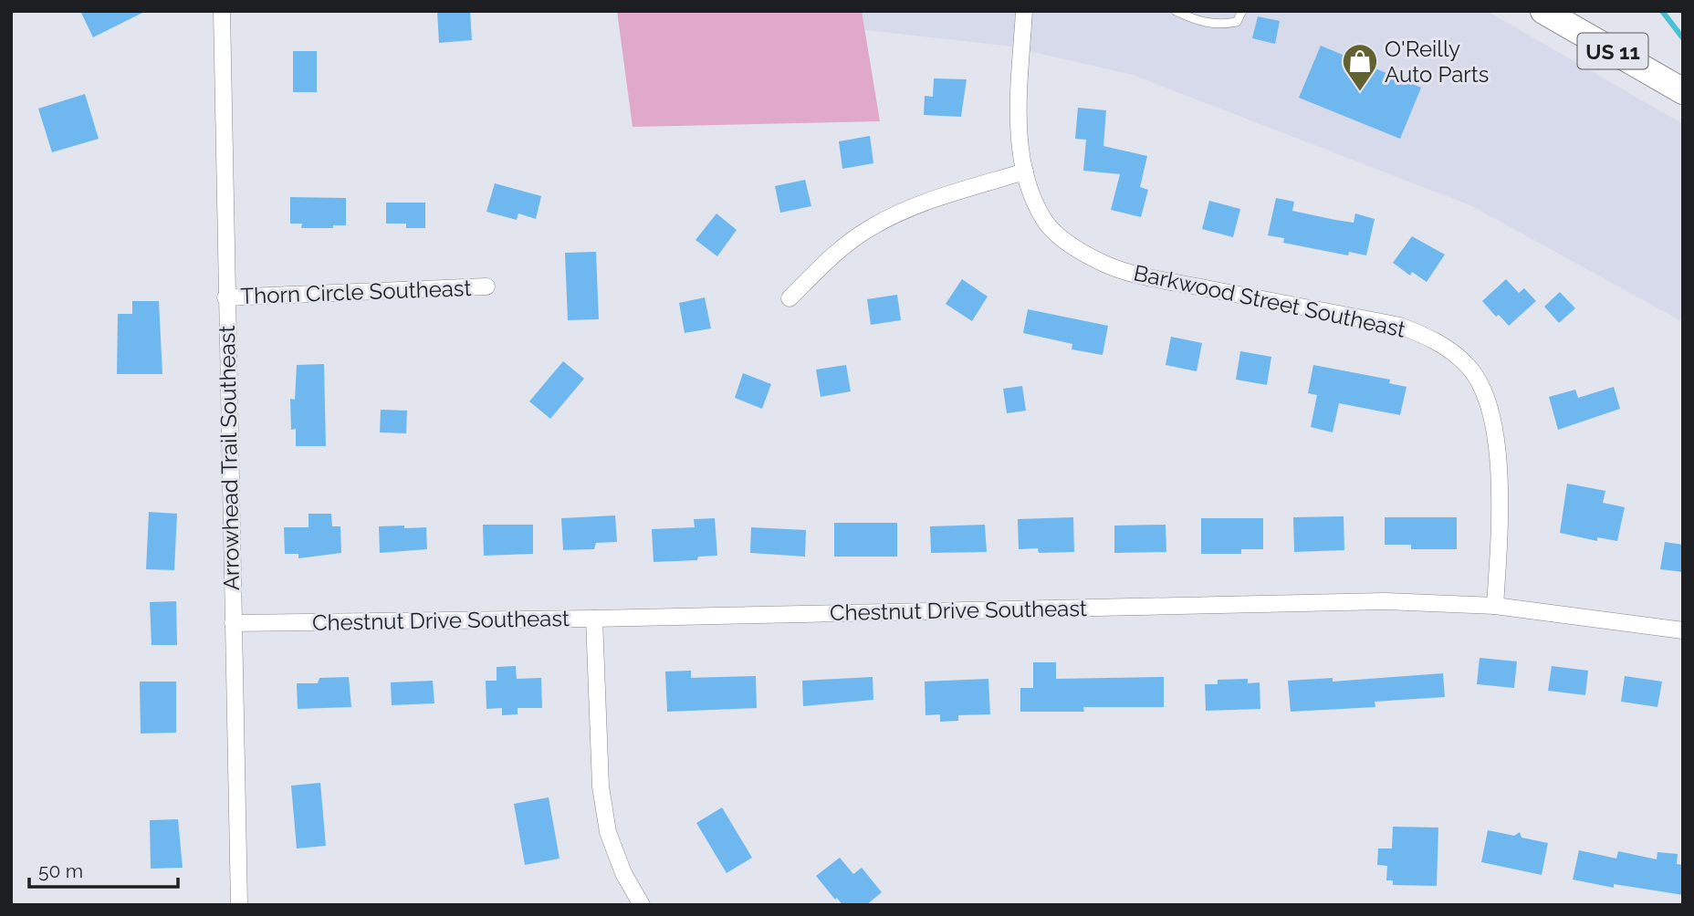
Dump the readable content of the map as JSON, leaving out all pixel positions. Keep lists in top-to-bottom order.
{
  "streets": {
    "main road": ["US 11"],
    "street": [
      "Thorn Circle Southeast",
      "Barkwood Street Southeast",
      "Arrowhead Trail Southeast",
      "Chestnut Drive Southeast"
    ]
  },
  "crossings": [
    ["Thorn Circle Southeast", "Arrowhead Trail Southeast"],
    ["Barkwood Street Southeast", "Chestnut Drive Southeast"],
    ["Arrowhead Trail Southeast", "Chestnut Drive Southeast"]
  ],
  "places": {
    "shop": ["O'Reilly Auto Parts"]
  },
  "scale_bar": "50 m"
}
